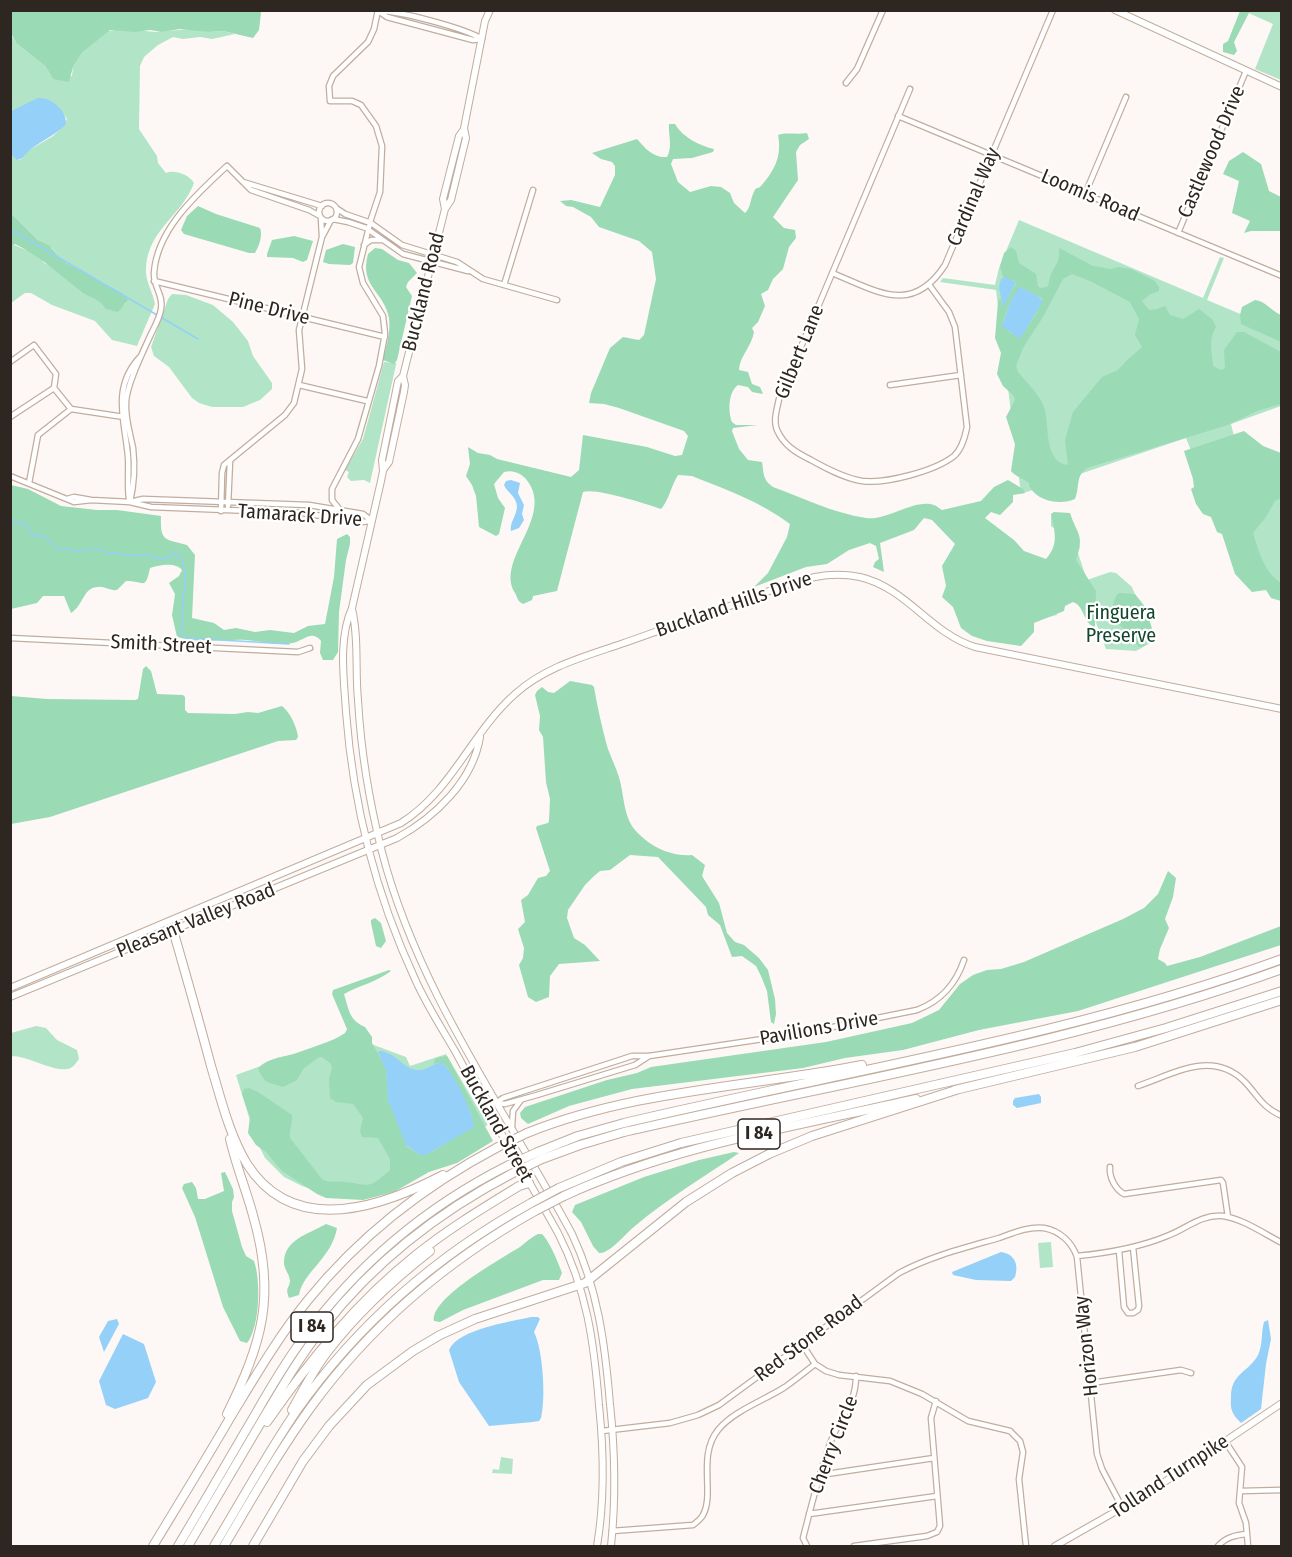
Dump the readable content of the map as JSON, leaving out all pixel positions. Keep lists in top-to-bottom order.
{
  "streets": {
    "highway": ["I 84"],
    "main road": [
      "Buckland Road",
      "Buckland Hills Drive",
      "Pleasant Valley Road",
      "Buckland Street",
      "Tolland Turnpike"
    ],
    "street": [
      "Castlewood Drive",
      "Loomis Road",
      "Cardinal Way",
      "Pine Drive",
      "Gilbert Lane",
      "Tamarack Drive",
      "Smith Street",
      "Pavilions Drive",
      "Red Stone Road",
      "Horizon Way",
      "Cherry Circle"
    ]
  },
  "crossings": [
    ["Castlewood Drive", "Loomis Road"],
    ["Loomis Road", "Cardinal Way"],
    ["Loomis Road", "Gilbert Lane"],
    ["Cardinal Way", "Gilbert Lane"],
    ["Buckland Road", "Tamarack Drive"],
    ["Buckland Road", "Buckland Street"],
    ["Buckland Hills Drive", "Pleasant Valley Road"],
    ["Buckland Hills Drive", "Buckland Street"],
    ["Pleasant Valley Road", "Buckland Street"],
    ["Pavilions Drive", "Buckland Street"],
    ["Buckland Street", "Red Stone Road"],
    ["Red Stone Road", "Horizon Way"],
    ["Horizon Way", "Tolland Turnpike"]
  ],
  "parks": ["Finguera Preserve"]
}
